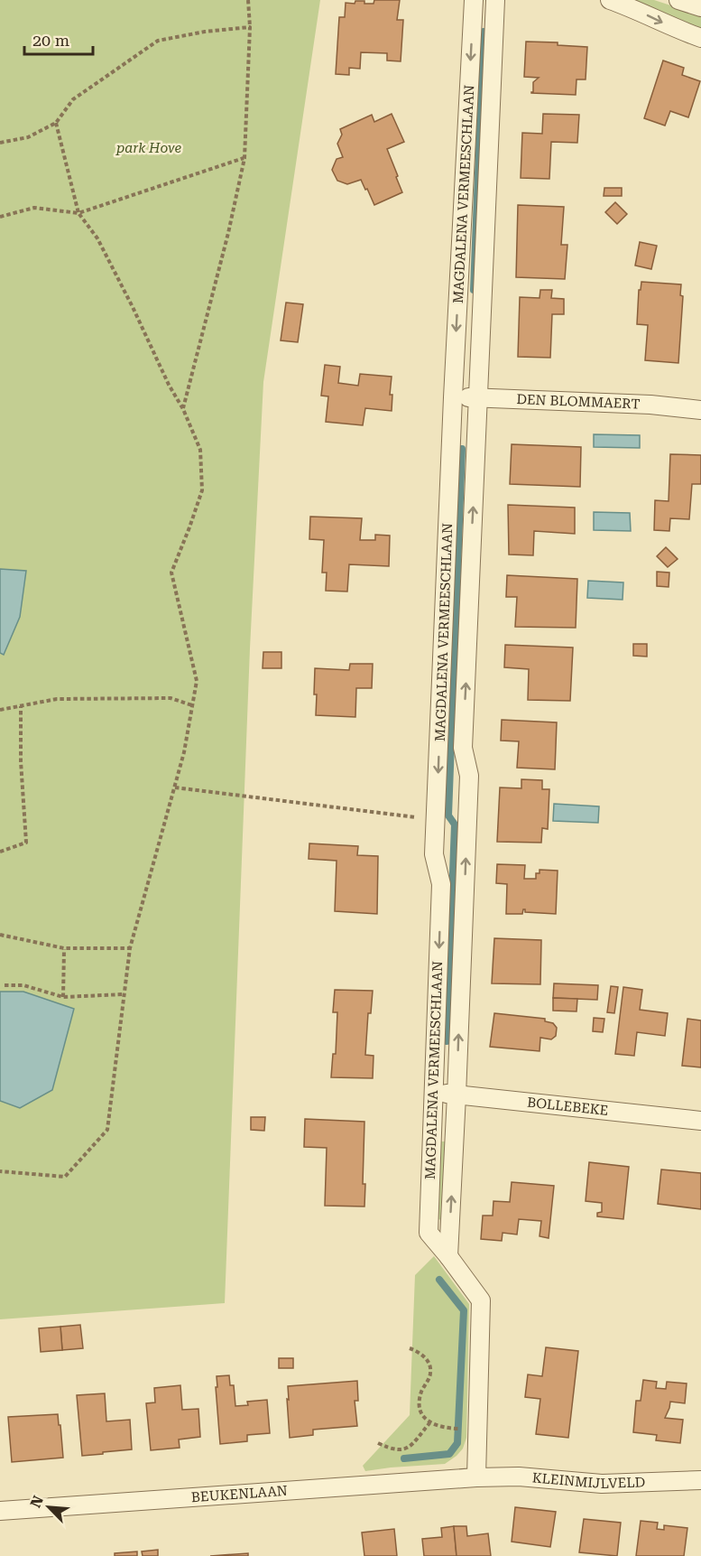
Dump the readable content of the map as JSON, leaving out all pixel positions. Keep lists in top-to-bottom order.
{
  "streets": {
    "street": [
      "MAGDALENA VERMEESCHLAAN",
      "DEN BLOMMAERT",
      "BOLLEBEKE",
      "KLEINMIJLVELD",
      "BEUKENLAAN"
    ]
  },
  "crossings": [
    ["MAGDALENA VERMEESCHLAAN", "DEN BLOMMAERT"],
    ["MAGDALENA VERMEESCHLAAN", "BOLLEBEKE"],
    ["MAGDALENA VERMEESCHLAAN", "KLEINMIJLVELD"],
    ["MAGDALENA VERMEESCHLAAN", "BEUKENLAAN"],
    ["KLEINMIJLVELD", "BEUKENLAAN"]
  ],
  "parks": ["park Hove"],
  "scale_bar": "20 m",
  "north": "top left"
}
